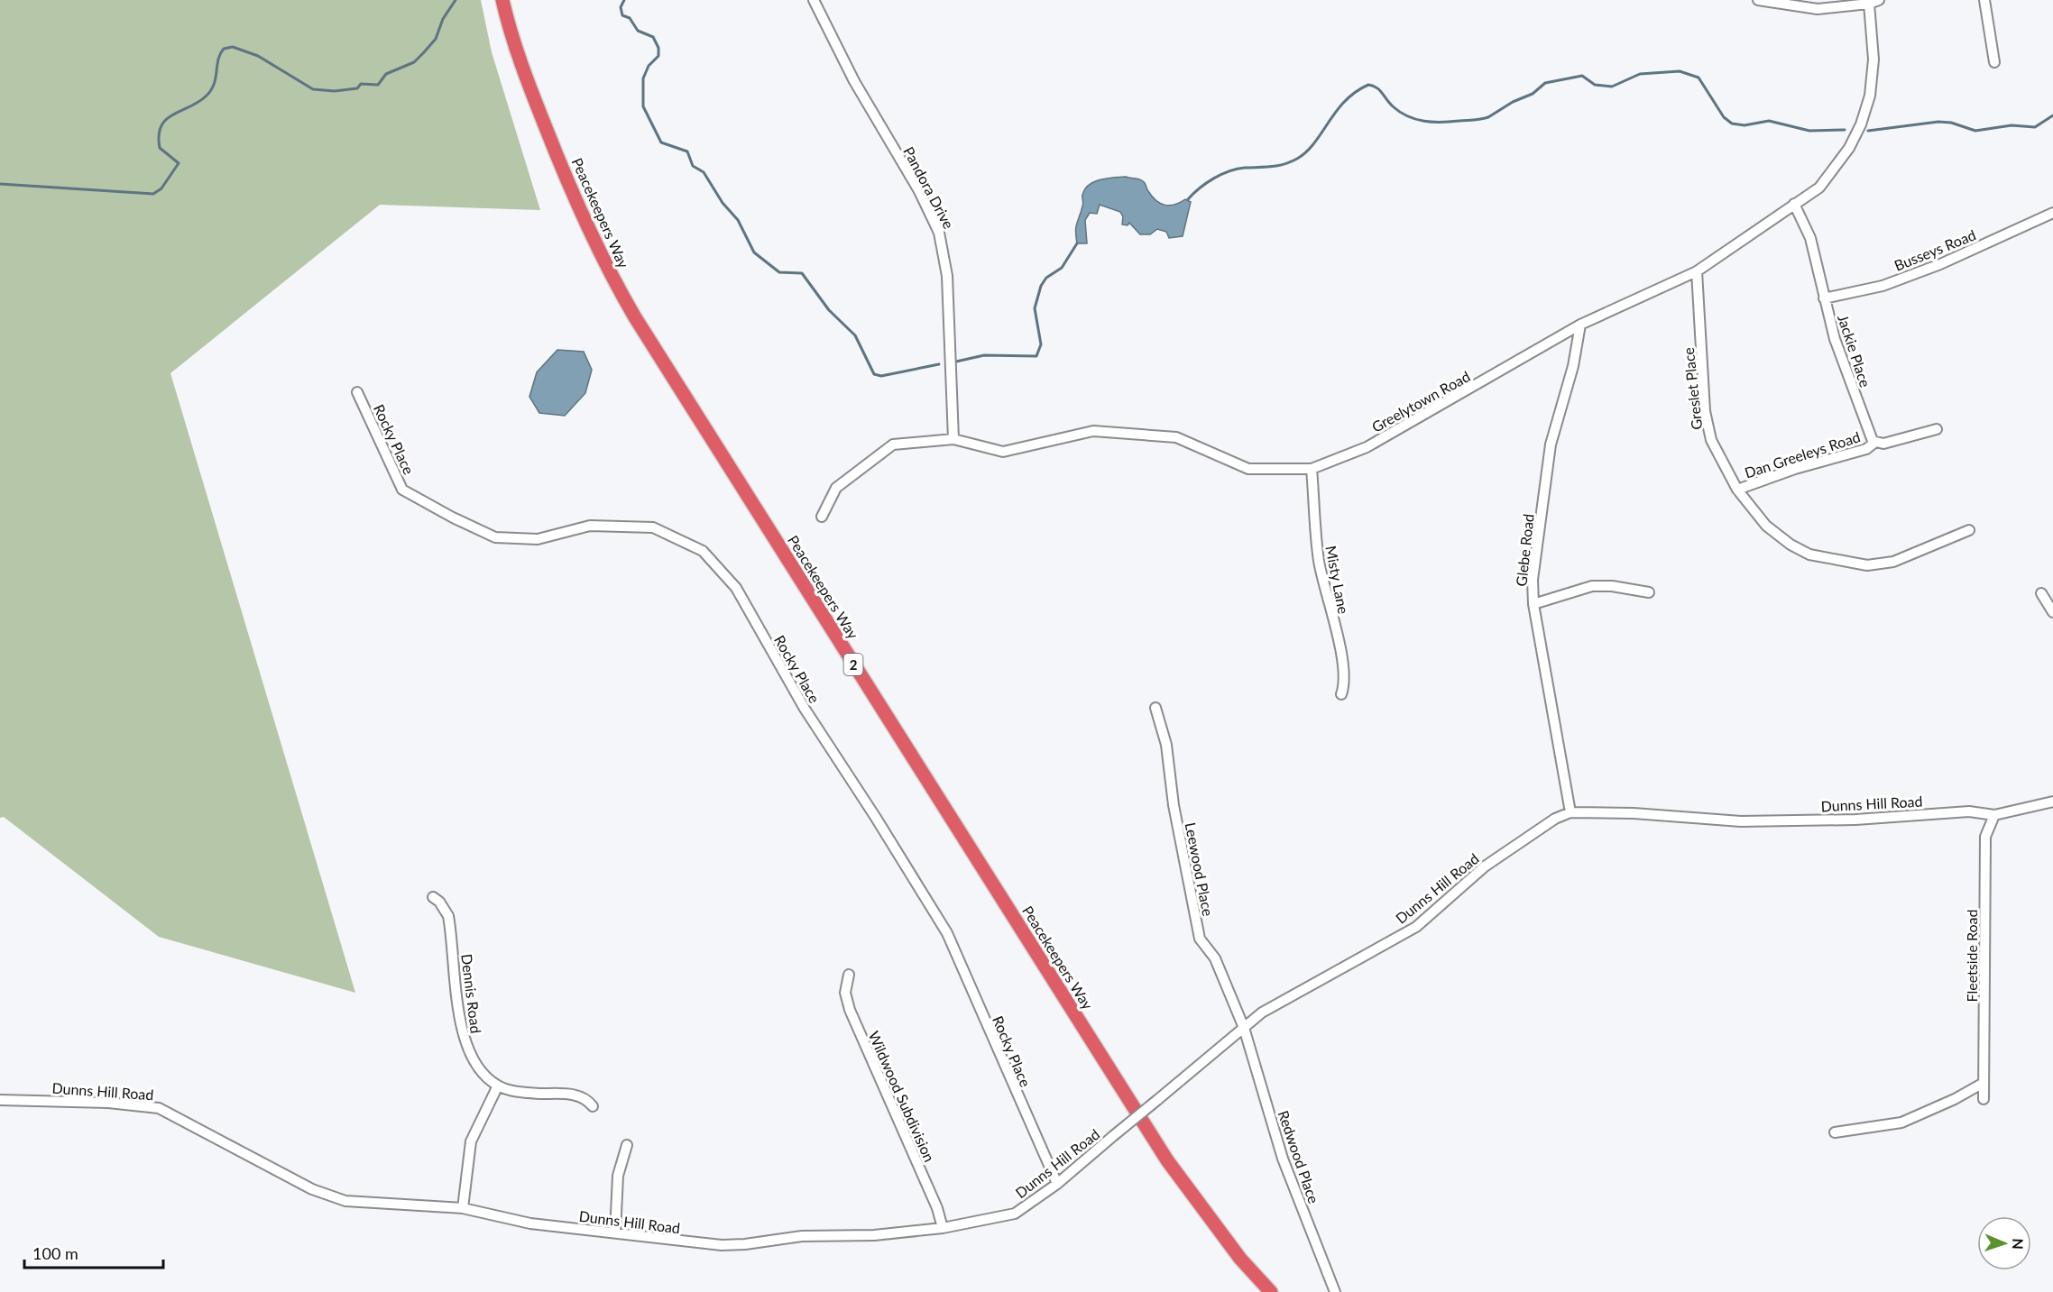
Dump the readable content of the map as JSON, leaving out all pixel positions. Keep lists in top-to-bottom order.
{
  "streets": {
    "highway": ["Peacekeepers Way", "2"],
    "street": [
      "Pandora Drive",
      "Busseys Road",
      "Jackie Place",
      "Greslet Place",
      "Greelytown Road",
      "Rocky Place",
      "Dan Greeleys Road",
      "Glebe Road",
      "Misty Lane",
      "Dunns Hill Road",
      "Leewood Place",
      "Fleetside Road",
      "Dennis Road",
      "Wildwood Subdivision",
      "Redwood Place"
    ]
  },
  "crossings": [
    ["Pandora Drive", "Greelytown Road"],
    ["Busseys Road", "Jackie Place"],
    ["Jackie Place", "Greelytown Road"],
    ["Jackie Place", "Dan Greeleys Road"],
    ["Greslet Place", "Greelytown Road"],
    ["Greslet Place", "Dan Greeleys Road"],
    ["Greelytown Road", "Glebe Road"],
    ["Greelytown Road", "Misty Lane"],
    ["Rocky Place", "Dunns Hill Road"],
    ["Glebe Road", "Dunns Hill Road"],
    ["Dunns Hill Road", "Leewood Place"],
    ["Dunns Hill Road", "Fleetside Road"],
    ["Dunns Hill Road", "Wildwood Subdivision"],
    ["Dunns Hill Road", "Redwood Place"],
    ["Leewood Place", "Redwood Place"]
  ],
  "scale_bar": "100 m",
  "north": "right"
}
